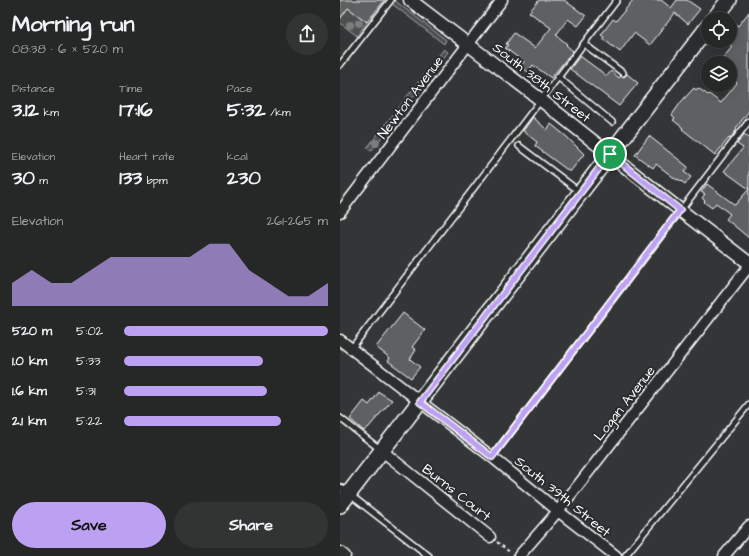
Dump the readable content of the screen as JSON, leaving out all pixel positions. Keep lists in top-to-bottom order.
{
  "streets": {
    "street": [
      "South 38th Street",
      "Newton Avenue",
      "Logan Avenue",
      "Burns Court",
      "South 39th Street"
    ]
  },
  "crossings": [
    ["South 38th Street", "Newton Avenue"],
    ["Logan Avenue", "South 39th Street"]
  ],
  "page": {
    "heading": ["Morning run", "08:38 · 6 × 520 m"],
    "stats": [
      ["Distance", "3.12 km"],
      ["Time", "17:16"],
      ["Pace", "5:32 /km"],
      ["Elevation", "30 m"],
      ["Heart rate", "133 bpm"],
      ["kcal", "230"]
    ],
    "chart": ["Elevation", "261–265 m"],
    "list": [
      {
        "name": "520 m",
        "note": "5:02"
      },
      {
        "name": "1.0 km",
        "note": "5:33"
      },
      {
        "name": "1.6 km",
        "note": "5:31"
      },
      {
        "name": "2.1 km",
        "note": "5:22"
      }
    ],
    "buttons": ["Save", "Share"]
  }
}
